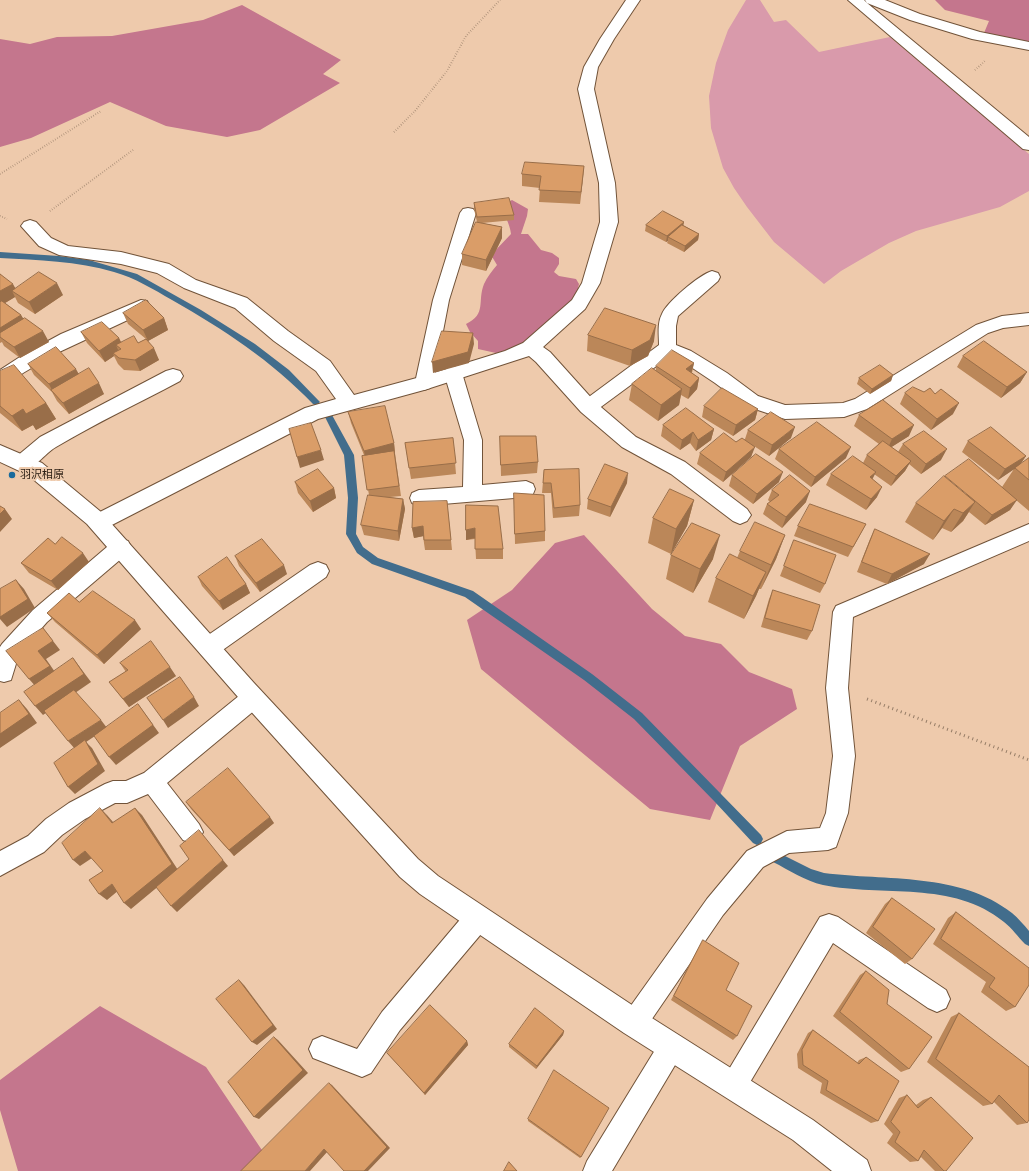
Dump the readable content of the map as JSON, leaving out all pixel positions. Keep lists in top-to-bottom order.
{
  "places": ["羽沢相原"]
}
